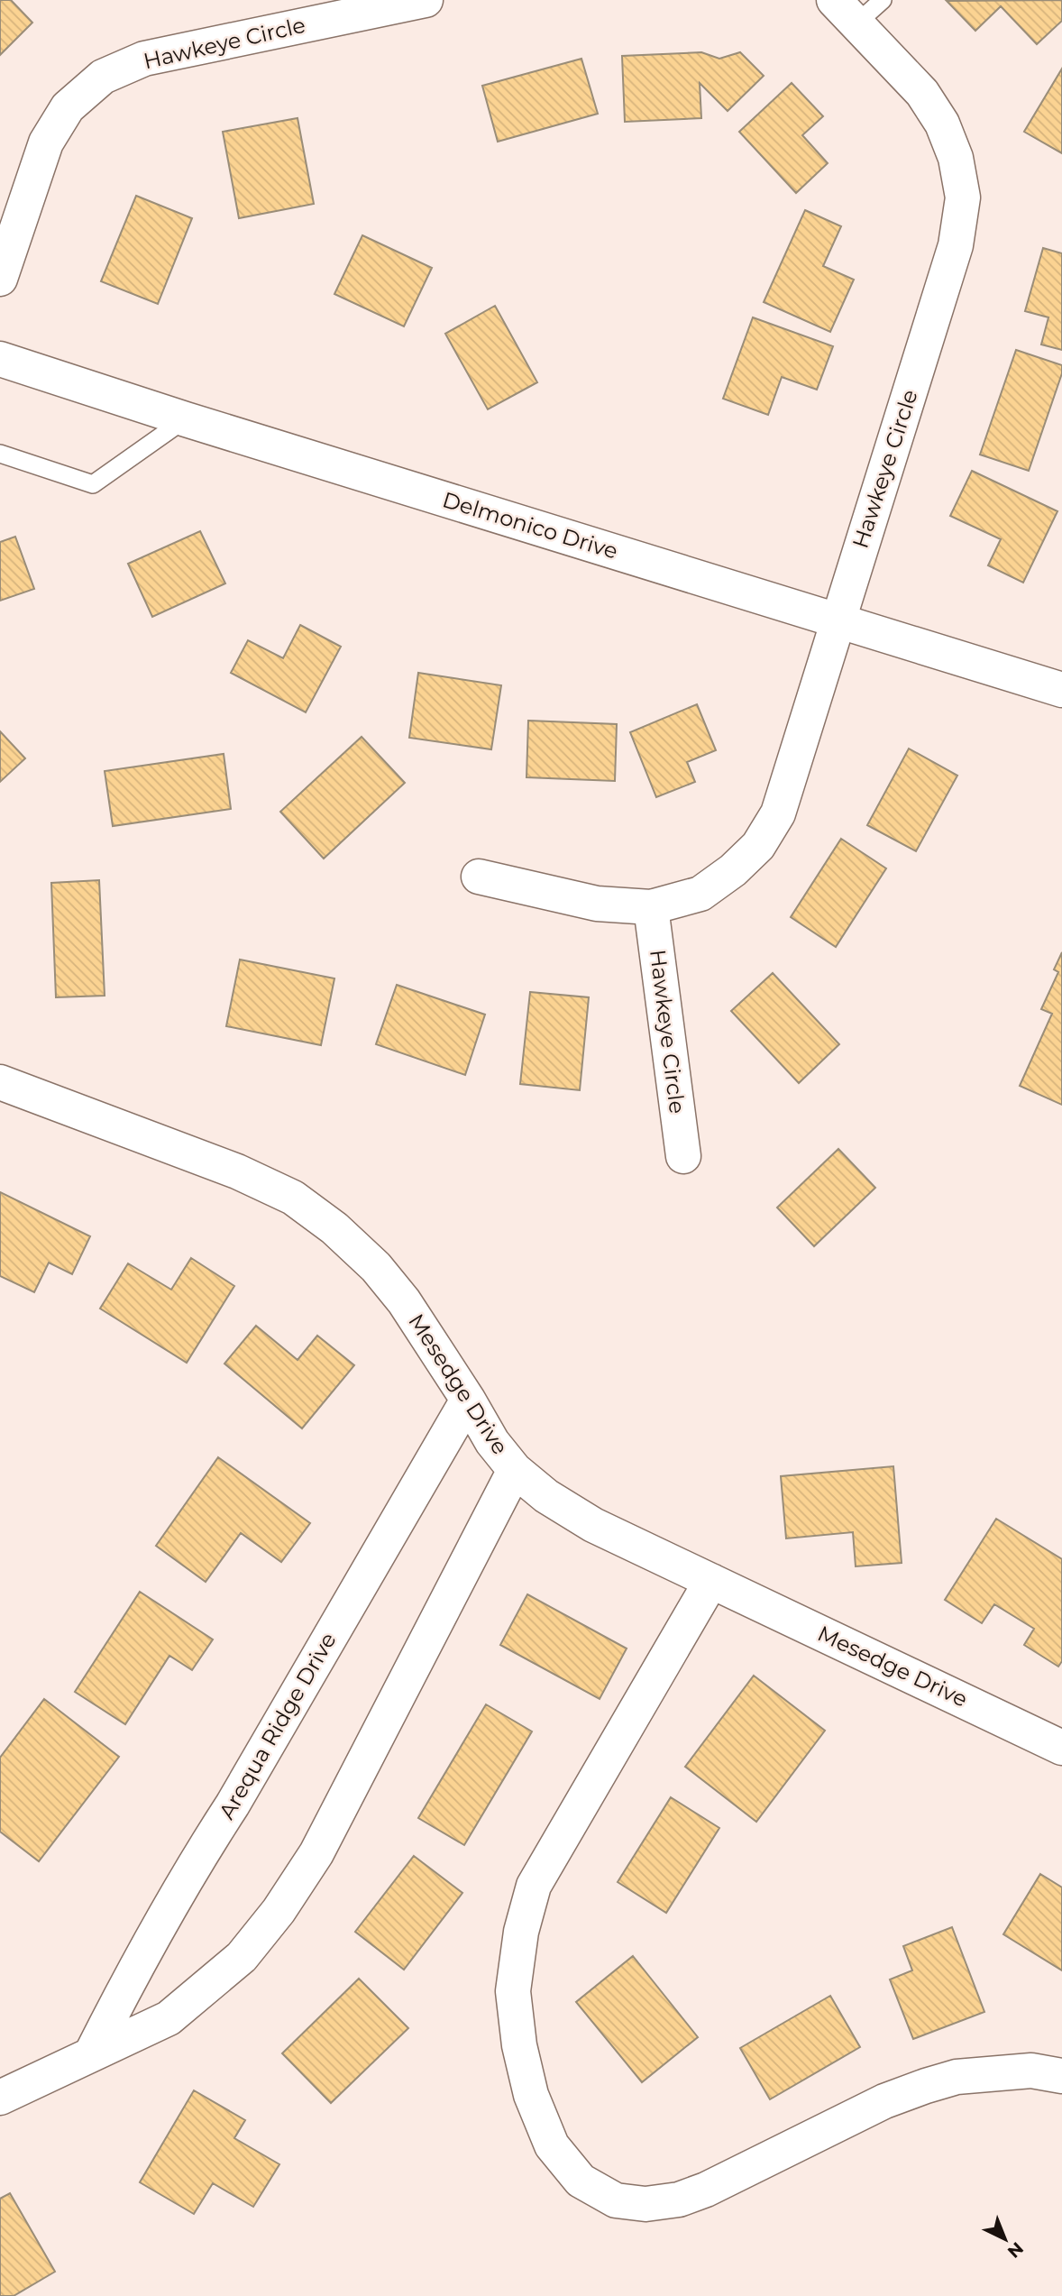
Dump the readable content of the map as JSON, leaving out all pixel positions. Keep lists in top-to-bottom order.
{
  "streets": {
    "street": [
      "Hawkeye Circle",
      "Delmonico Drive",
      "Mesedge Drive",
      "Arequa Ridge Drive"
    ]
  },
  "crossings": [
    ["Hawkeye Circle", "Delmonico Drive"],
    ["Mesedge Drive", "Arequa Ridge Drive"]
  ],
  "north": "bottom right"
}
